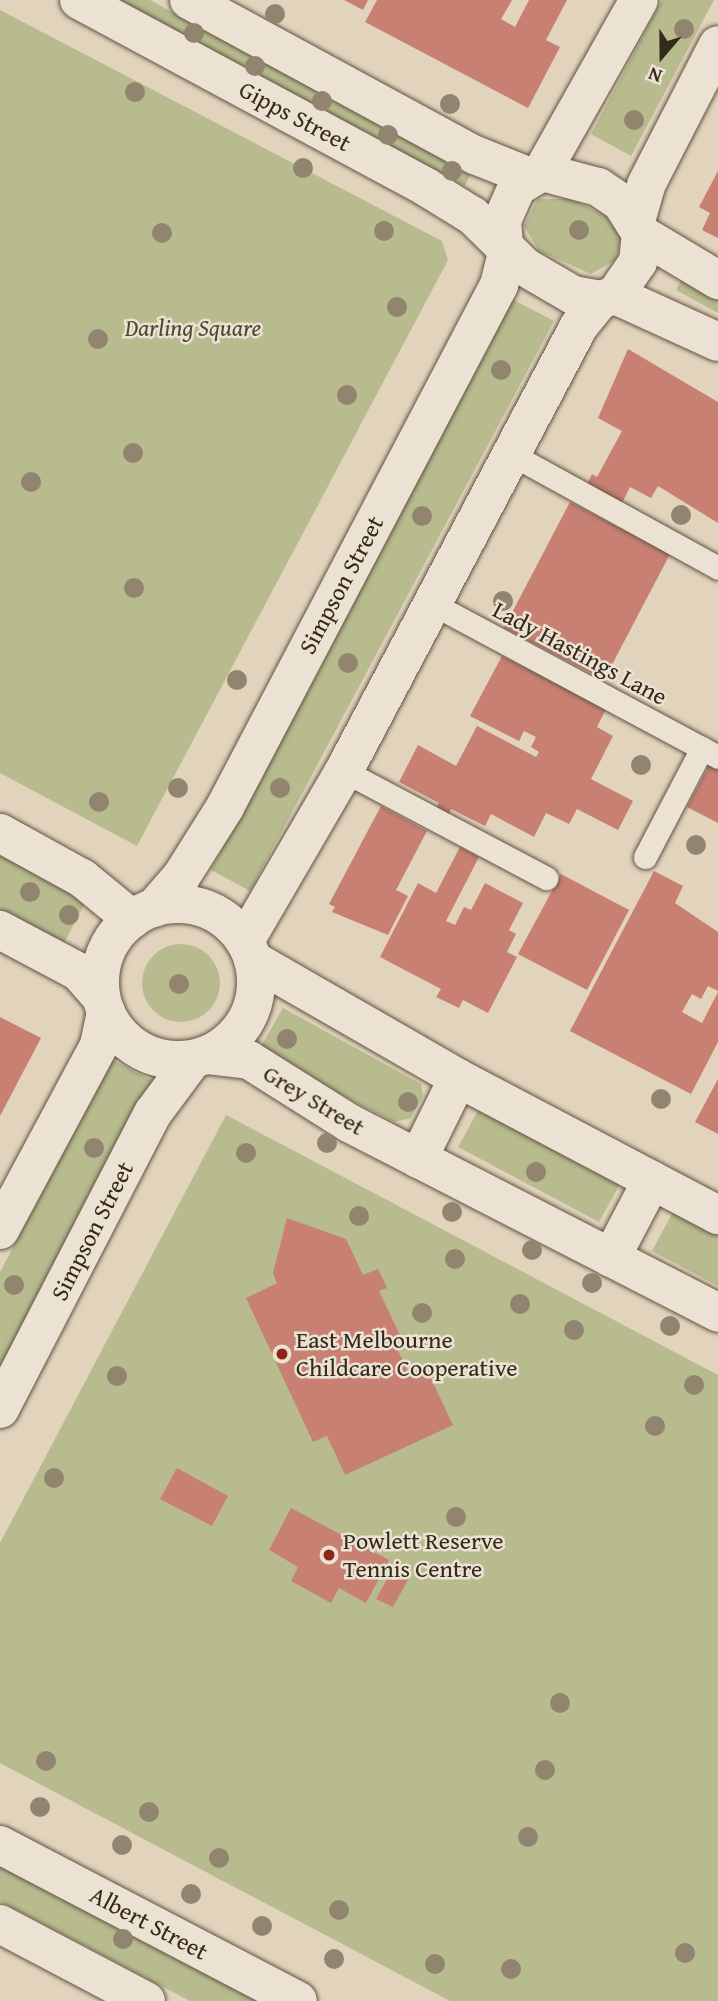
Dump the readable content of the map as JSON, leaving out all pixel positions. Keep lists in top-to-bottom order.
{
  "streets": {
    "street": [
      "Gipps Street",
      "Simpson Street",
      "Grey Street",
      "Albert Street"
    ],
    "lane": ["Lady Hastings Lane"]
  },
  "crossings": [
    ["Gipps Street", "Simpson Street"],
    ["Simpson Street", "Grey Street"]
  ],
  "parks": ["Darling Square"],
  "places": ["East Melbourne Childcare Cooperative", "Powlett Reserve Tennis Centre"],
  "north": "bottom"
}
